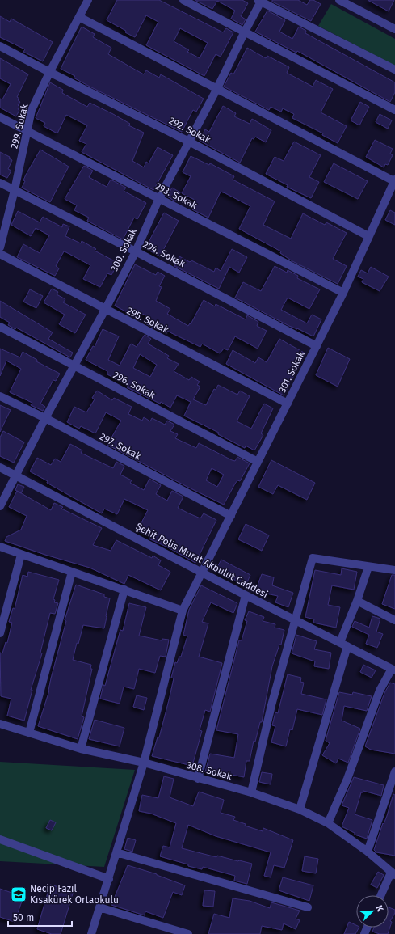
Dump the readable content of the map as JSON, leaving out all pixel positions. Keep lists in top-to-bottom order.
{
  "streets": {
    "street": [
      "299. Sokak",
      "292. Sokak",
      "293. Sokak",
      "300. Sokak",
      "294. Sokak",
      "295. Sokak",
      "301. Sokak",
      "296. Sokak",
      "297. Sokak",
      "Şehit Polis Murat Akbulut Caddesi",
      "308. Sokak"
    ]
  },
  "crossings": [
    ["299. Sokak", "292. Sokak"],
    ["299. Sokak", "293. Sokak"],
    ["299. Sokak", "294. Sokak"],
    ["292. Sokak", "300. Sokak"],
    ["292. Sokak", "301. Sokak"],
    ["293. Sokak", "300. Sokak"],
    ["293. Sokak", "301. Sokak"],
    ["300. Sokak", "294. Sokak"],
    ["300. Sokak", "295. Sokak"],
    ["300. Sokak", "296. Sokak"],
    ["300. Sokak", "297. Sokak"],
    ["300. Sokak", "Şehit Polis Murat Akbulut Caddesi"],
    ["294. Sokak", "301. Sokak"],
    ["295. Sokak", "301. Sokak"],
    ["301. Sokak", "296. Sokak"],
    ["301. Sokak", "297. Sokak"],
    ["301. Sokak", "Şehit Polis Murat Akbulut Caddesi"],
    ["301. Sokak", "308. Sokak"]
  ],
  "places": {
    "school or university": ["Necip Fazıl Kısakürek Ortaokulu"]
  },
  "scale_bar": "50 m",
  "north": "top right"
}
